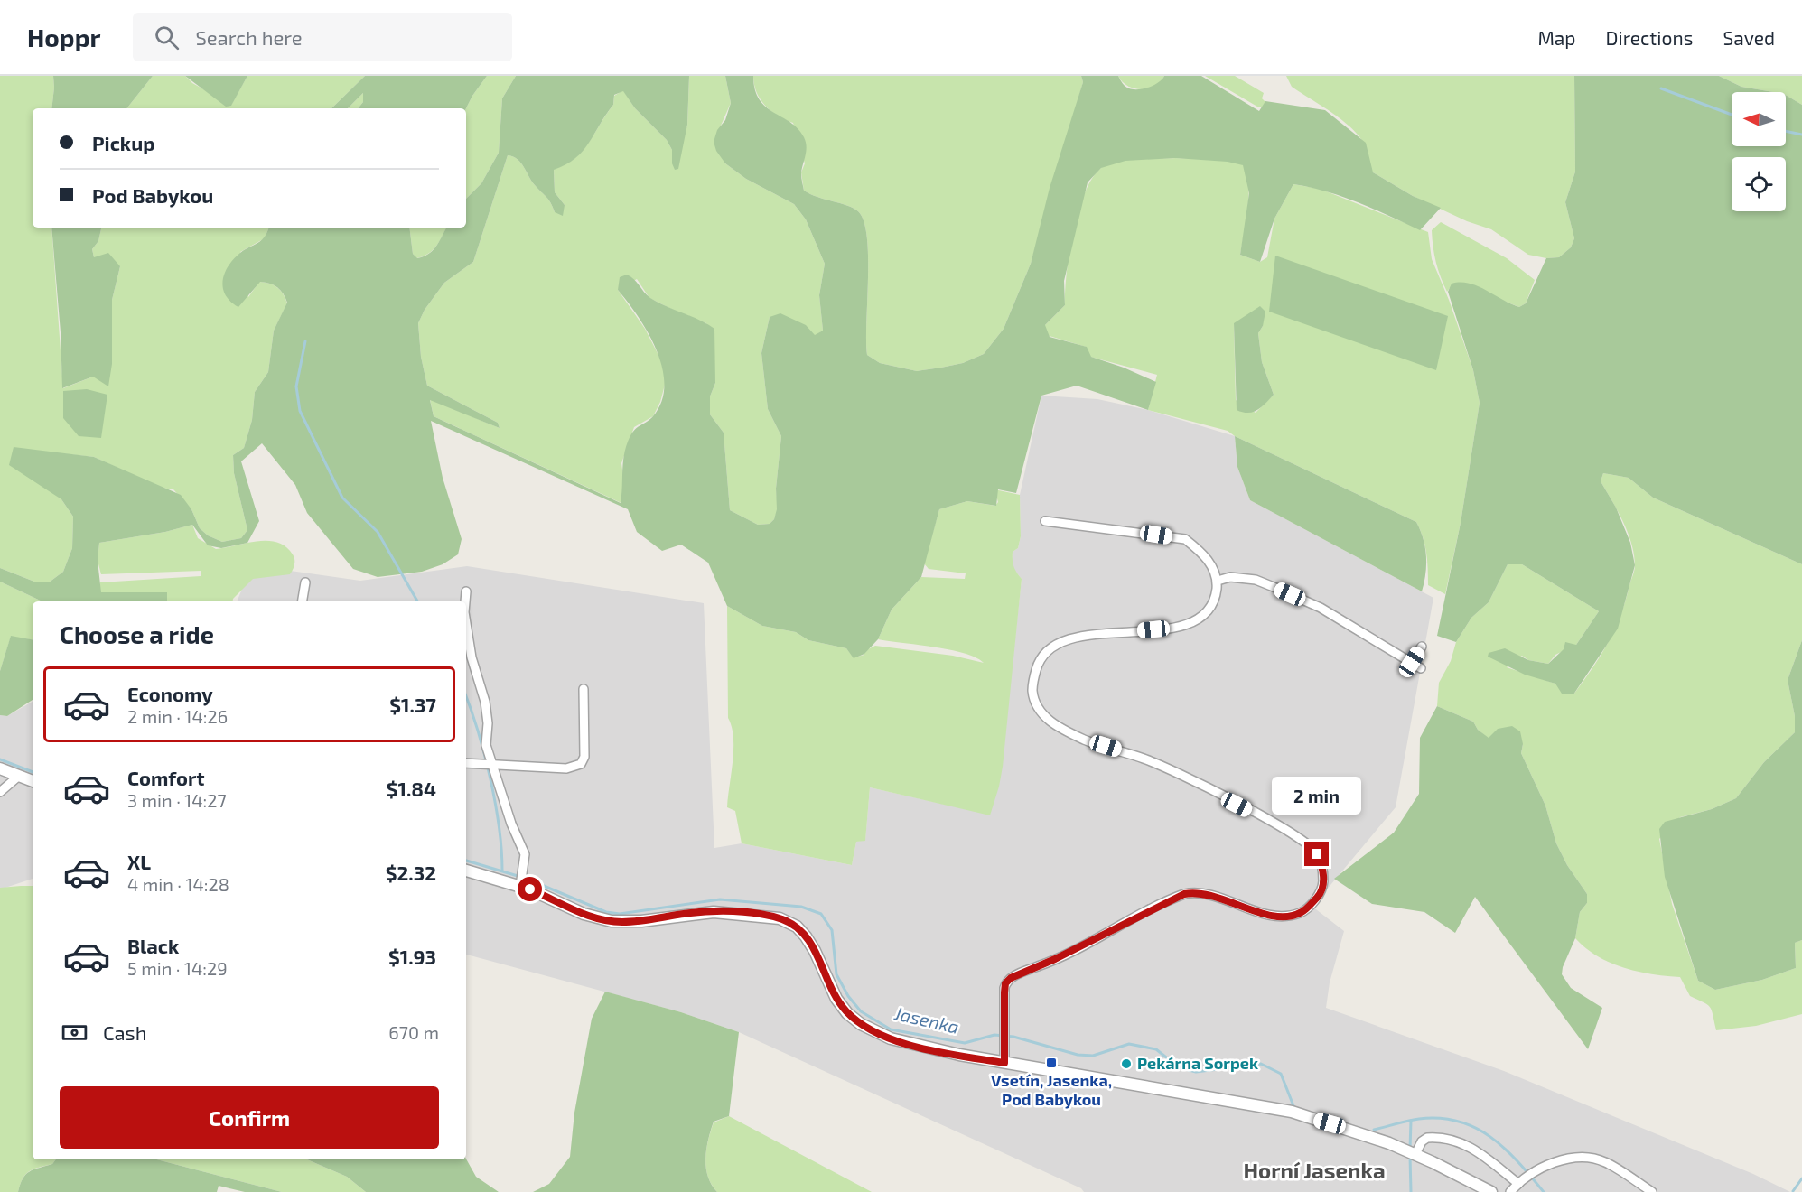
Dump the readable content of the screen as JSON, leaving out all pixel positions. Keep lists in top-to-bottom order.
{
  "districts": ["Horní Jasenka"],
  "water": ["Jasenka"],
  "places": {
    "transit": ["Vsetín, Jasenka, Pod Babykou"],
    "other": ["Pekárna Sorpek"]
  },
  "north": "left",
  "page": {
    "header": "Hoppr",
    "search": "Search here",
    "nav": ["Map", "Directions", "Saved"],
    "banner": ["Pickup", "Pod Babykou"],
    "heading": "Choose a ride",
    "list": [
      {
        "name": "Economy",
        "note": "2 min · 14:26",
        "value": "$1.37"
      },
      {
        "name": "Comfort",
        "note": "3 min · 14:27",
        "value": "$1.84"
      },
      {
        "name": "XL",
        "note": "4 min · 14:28",
        "value": "$2.32"
      },
      {
        "name": "Black",
        "note": "5 min · 14:29",
        "value": "$1.93"
      }
    ],
    "bubble": "2 min",
    "pay": ["Cash", "670 m"],
    "buttons": "Confirm"
  }
}
